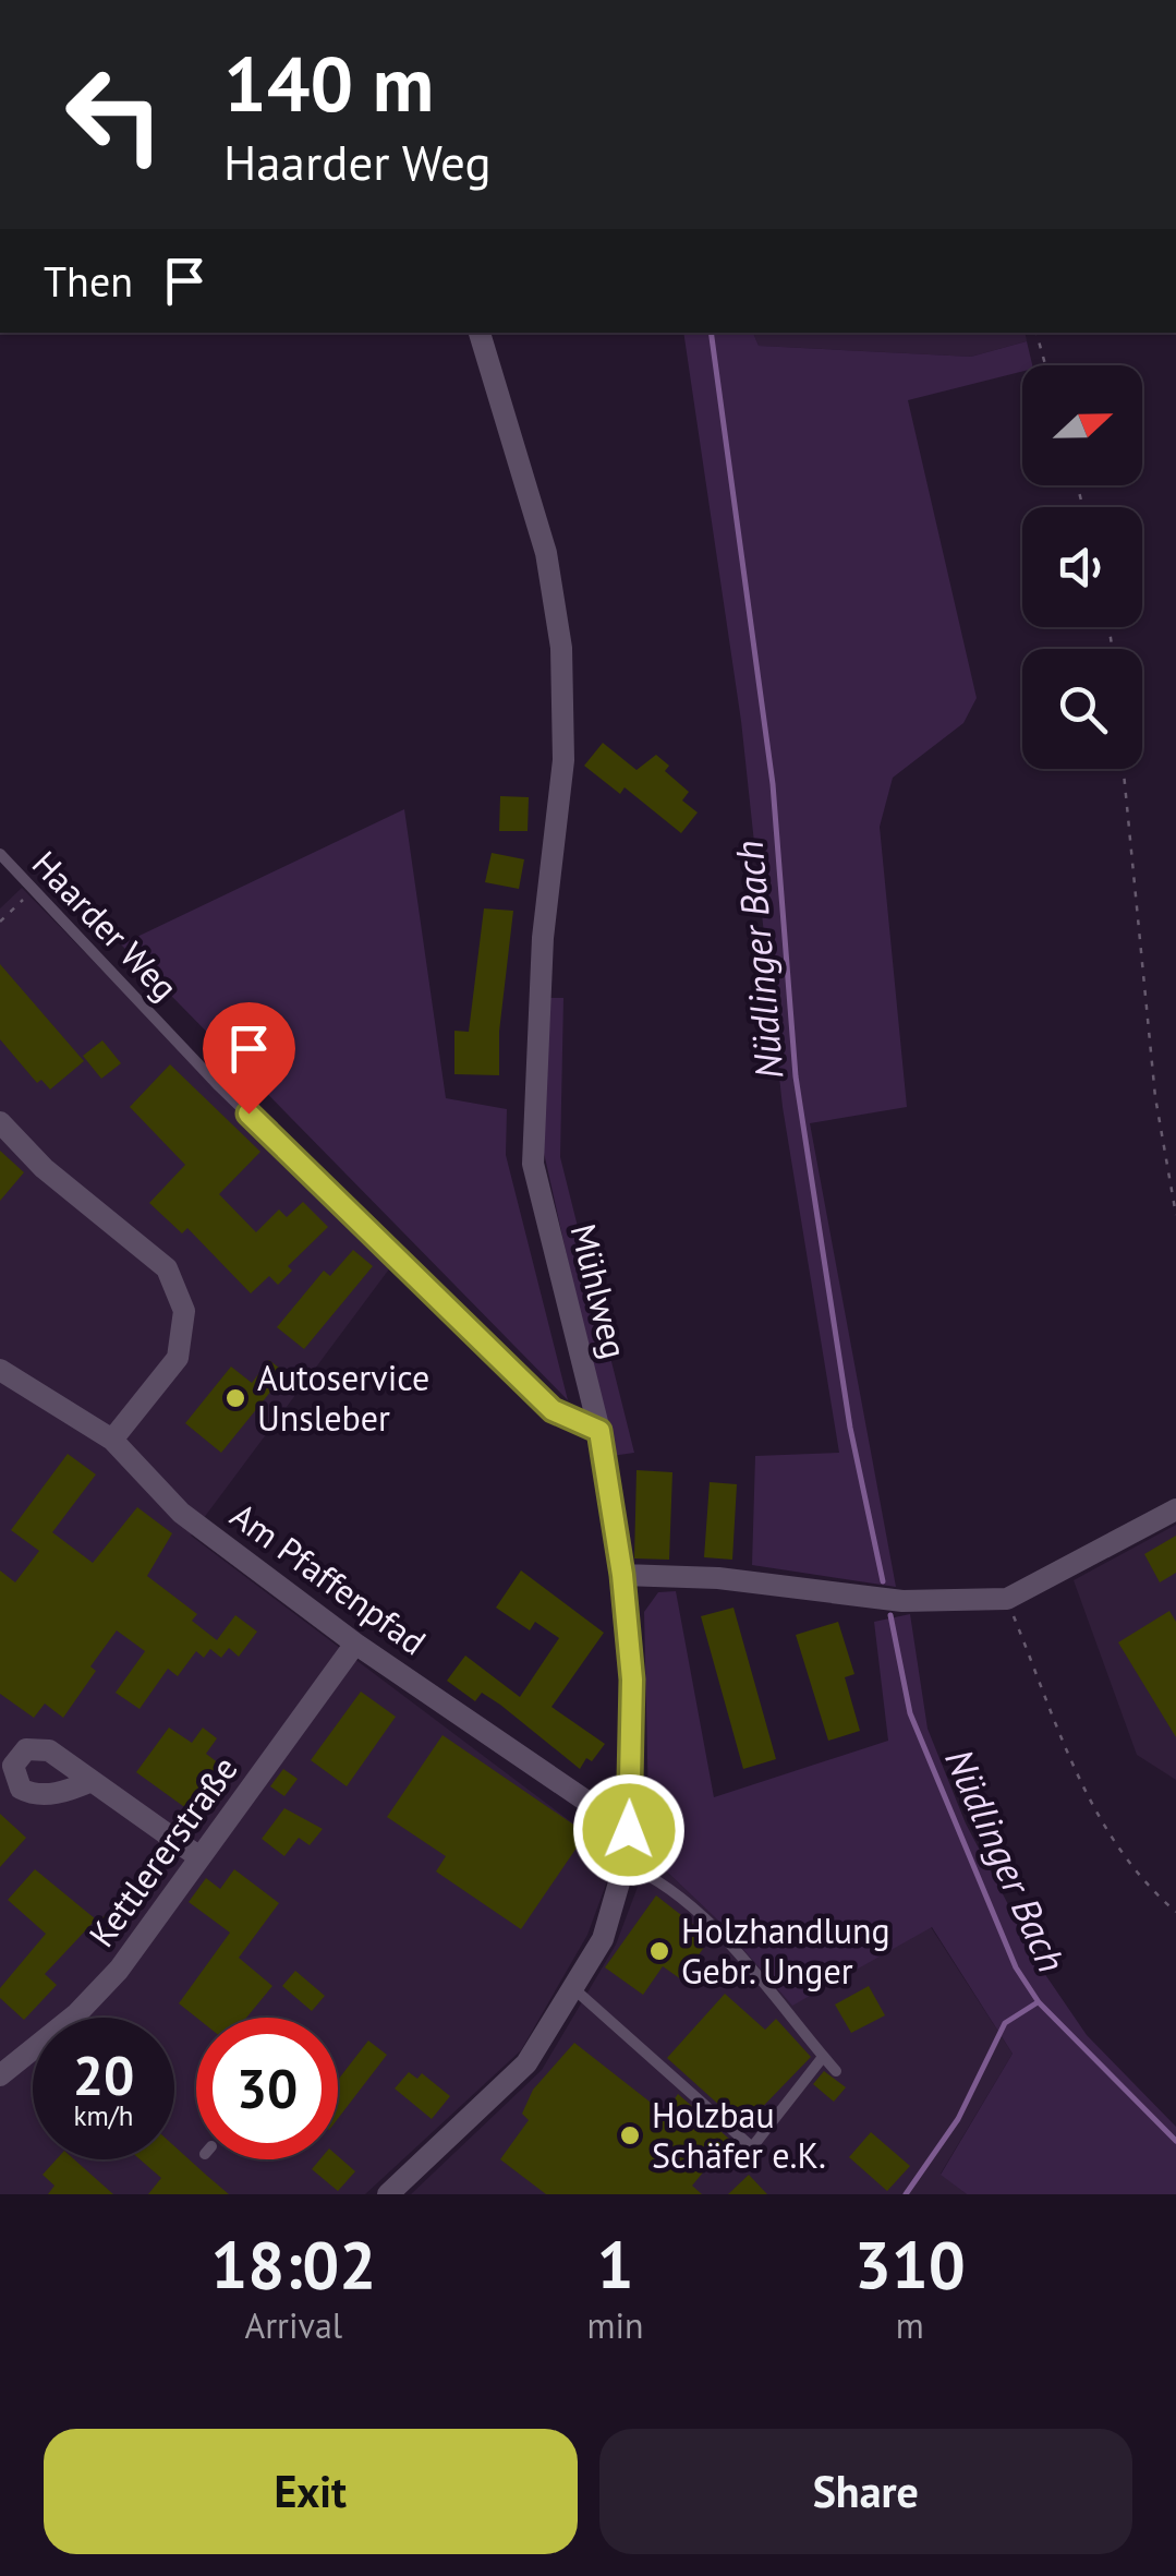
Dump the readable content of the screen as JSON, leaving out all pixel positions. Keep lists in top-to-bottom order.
{
  "streets": {
    "street": ["Mühlweg", "Am Pfaffenpfad", "Kettlererstraße"],
    "lane": ["Haarder Weg"]
  },
  "crossings": [
    ["Haarder Weg", "Mühlweg"],
    ["Mühlweg", "Am Pfaffenpfad"],
    ["Am Pfaffenpfad", "Kettlererstraße"]
  ],
  "water": ["Nüdlinger Bach"],
  "places": ["Autoservice Unsleber", "Holzhandlung Gebr. Unger", "Holzbau Schäfer e.K."],
  "north": "right",
  "page": {
    "turn": ["140 m", "Haarder Weg"],
    "then": "Then",
    "speed": "20 km/h",
    "limit": "30",
    "eta": [
      "18:02",
      "Arrival",
      "1",
      "min",
      "310",
      "m"
    ],
    "buttons": ["Exit", "Share"]
  }
}
